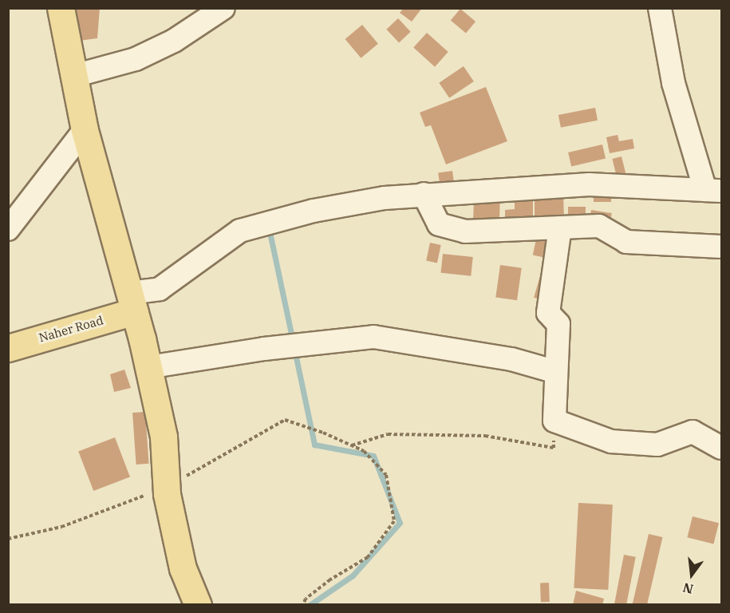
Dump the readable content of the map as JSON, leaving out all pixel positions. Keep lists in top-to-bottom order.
{
  "streets": {
    "main road": ["Naher Road"]
  },
  "north": "bottom"
}
